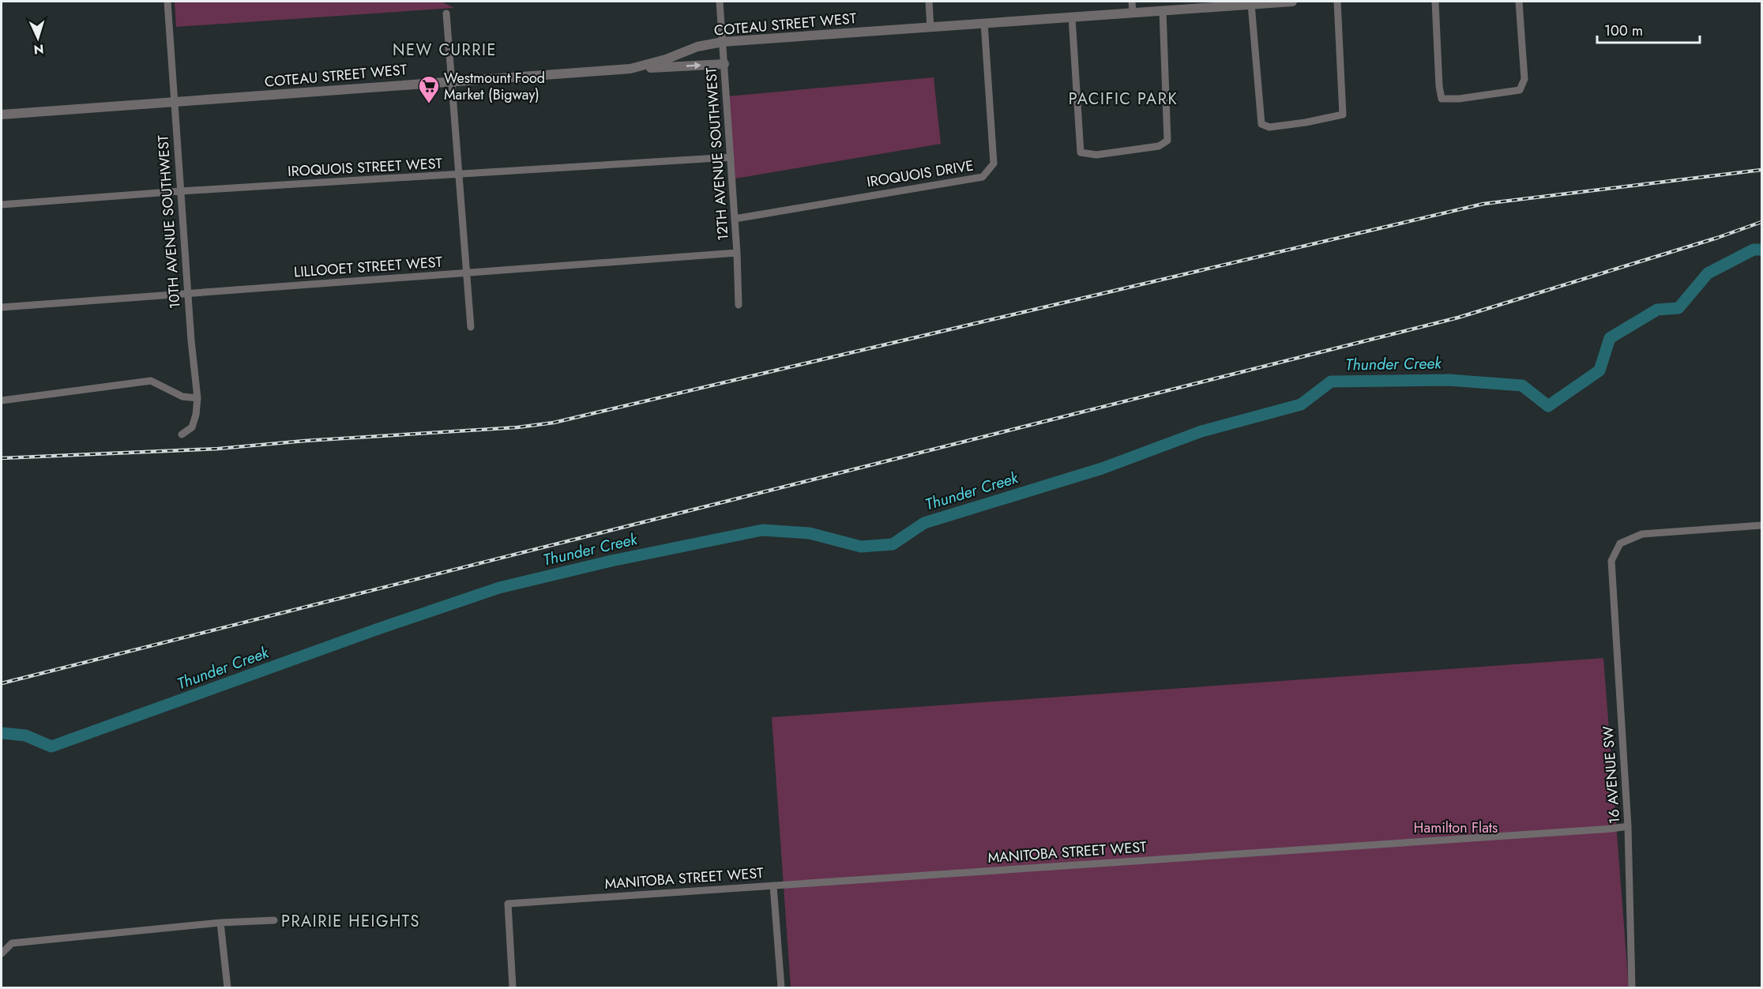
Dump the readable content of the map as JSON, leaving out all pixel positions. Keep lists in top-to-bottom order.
{
  "streets": {
    "street": [
      "COTEAU STREET WEST",
      "12TH AVENUE SOUTHWEST",
      "IROQUOIS STREET WEST",
      "IROQUOIS DRIVE",
      "10TH AVENUE SOUTHWEST",
      "LILLOOET STREET WEST",
      "16 AVENUE SW",
      "MANITOBA STREET WEST"
    ]
  },
  "crossings": [
    ["COTEAU STREET WEST", "12TH AVENUE SOUTHWEST"],
    ["COTEAU STREET WEST", "IROQUOIS DRIVE"],
    ["COTEAU STREET WEST", "10TH AVENUE SOUTHWEST"],
    ["12TH AVENUE SOUTHWEST", "IROQUOIS STREET WEST"],
    ["12TH AVENUE SOUTHWEST", "IROQUOIS DRIVE"],
    ["12TH AVENUE SOUTHWEST", "LILLOOET STREET WEST"],
    ["IROQUOIS STREET WEST", "10TH AVENUE SOUTHWEST"],
    ["10TH AVENUE SOUTHWEST", "LILLOOET STREET WEST"],
    ["16 AVENUE SW", "MANITOBA STREET WEST"]
  ],
  "districts": ["NEW CURRIE", "PACIFIC PARK", "PRAIRIE HEIGHTS"],
  "water": ["Thunder Creek"],
  "parks": ["Hamilton Flats"],
  "places": {
    "supermarket": ["Westmount Food Market (Bigway)"]
  },
  "scale_bar": "100 m",
  "north": "bottom"
}
